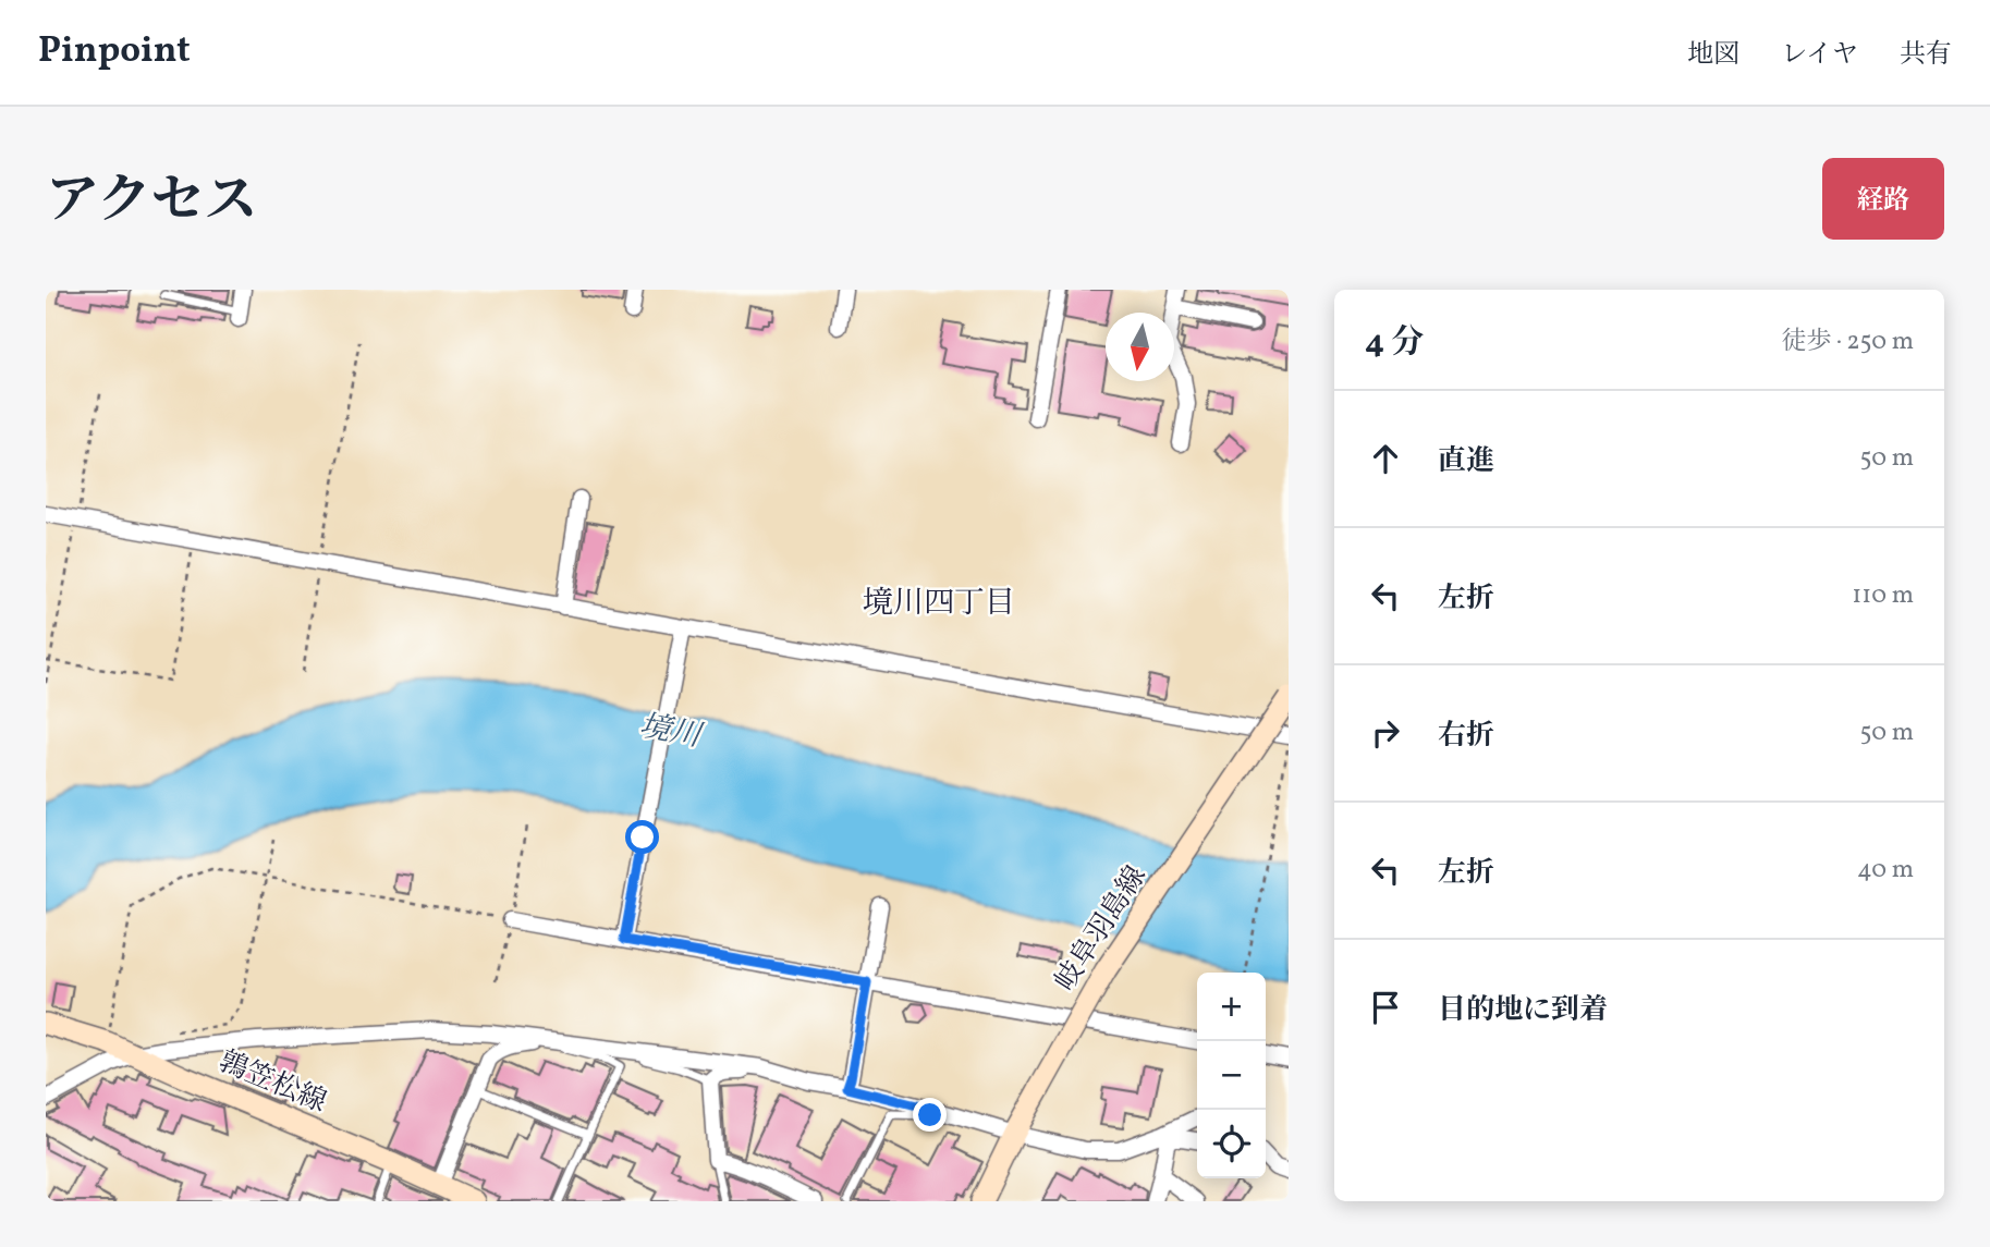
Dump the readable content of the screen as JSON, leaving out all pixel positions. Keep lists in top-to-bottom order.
{
  "streets": {
    "main road": ["岐阜羽島線", "鶉笠松線"]
  },
  "districts": ["境川四丁目"],
  "water": ["境川"],
  "north": "bottom",
  "page": {
    "header": "Pinpoint",
    "nav": ["地図", "レイヤ", "共有"],
    "title": "アクセス",
    "buttons": "経路",
    "heading": ["4 分", "徒歩 · 250 m"],
    "list": [
      ["直進", "50 m"],
      ["左折", "110 m"],
      ["右折", "50 m"],
      ["左折", "40 m"],
      "目的地に到着"
    ],
    "map_buttons": ["+", "−"]
  }
}
